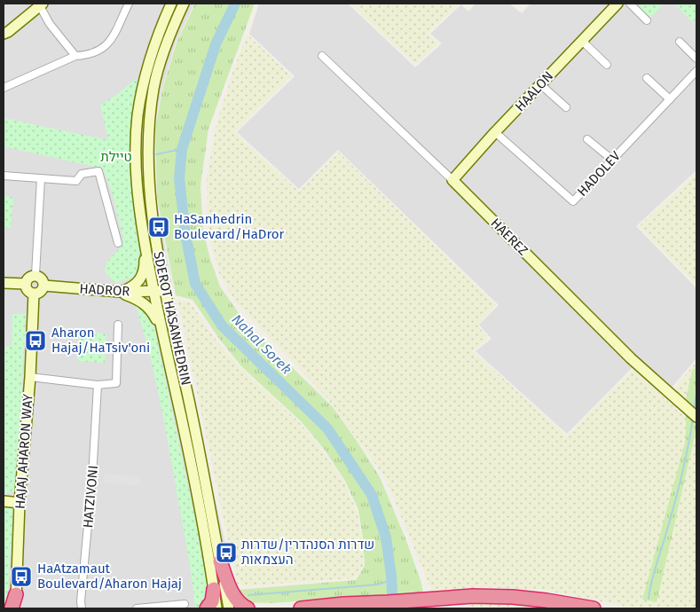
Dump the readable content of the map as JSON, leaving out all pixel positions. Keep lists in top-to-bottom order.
{
  "streets": {
    "main road": [
      "HAALON",
      "HAEREZ",
      "HADROR",
      "SDEROT HASANHEDRIN",
      "HAJAJ AHARON WAY"
    ],
    "street": ["HADOLEV", "HATZIVONI"]
  },
  "crossings": [
    ["HAALON", "HADOLEV"],
    ["HAALON", "HAEREZ"],
    ["HADROR", "SDEROT HASANHEDRIN"],
    ["HADROR", "HAJAJ AHARON WAY"]
  ],
  "water": ["Nahal Sorek"],
  "parks": ["טיילת"],
  "places": {
    "bus stop": [
      "HaSanhedrin Boulevard/HaDror",
      "Aharon Hajaj/HaTsiv'oni",
      "שדרות הסנהדרין/שדרות העצמאות",
      "HaAtzamaut Boulevard/Aharon Hajaj"
    ]
  }
}
